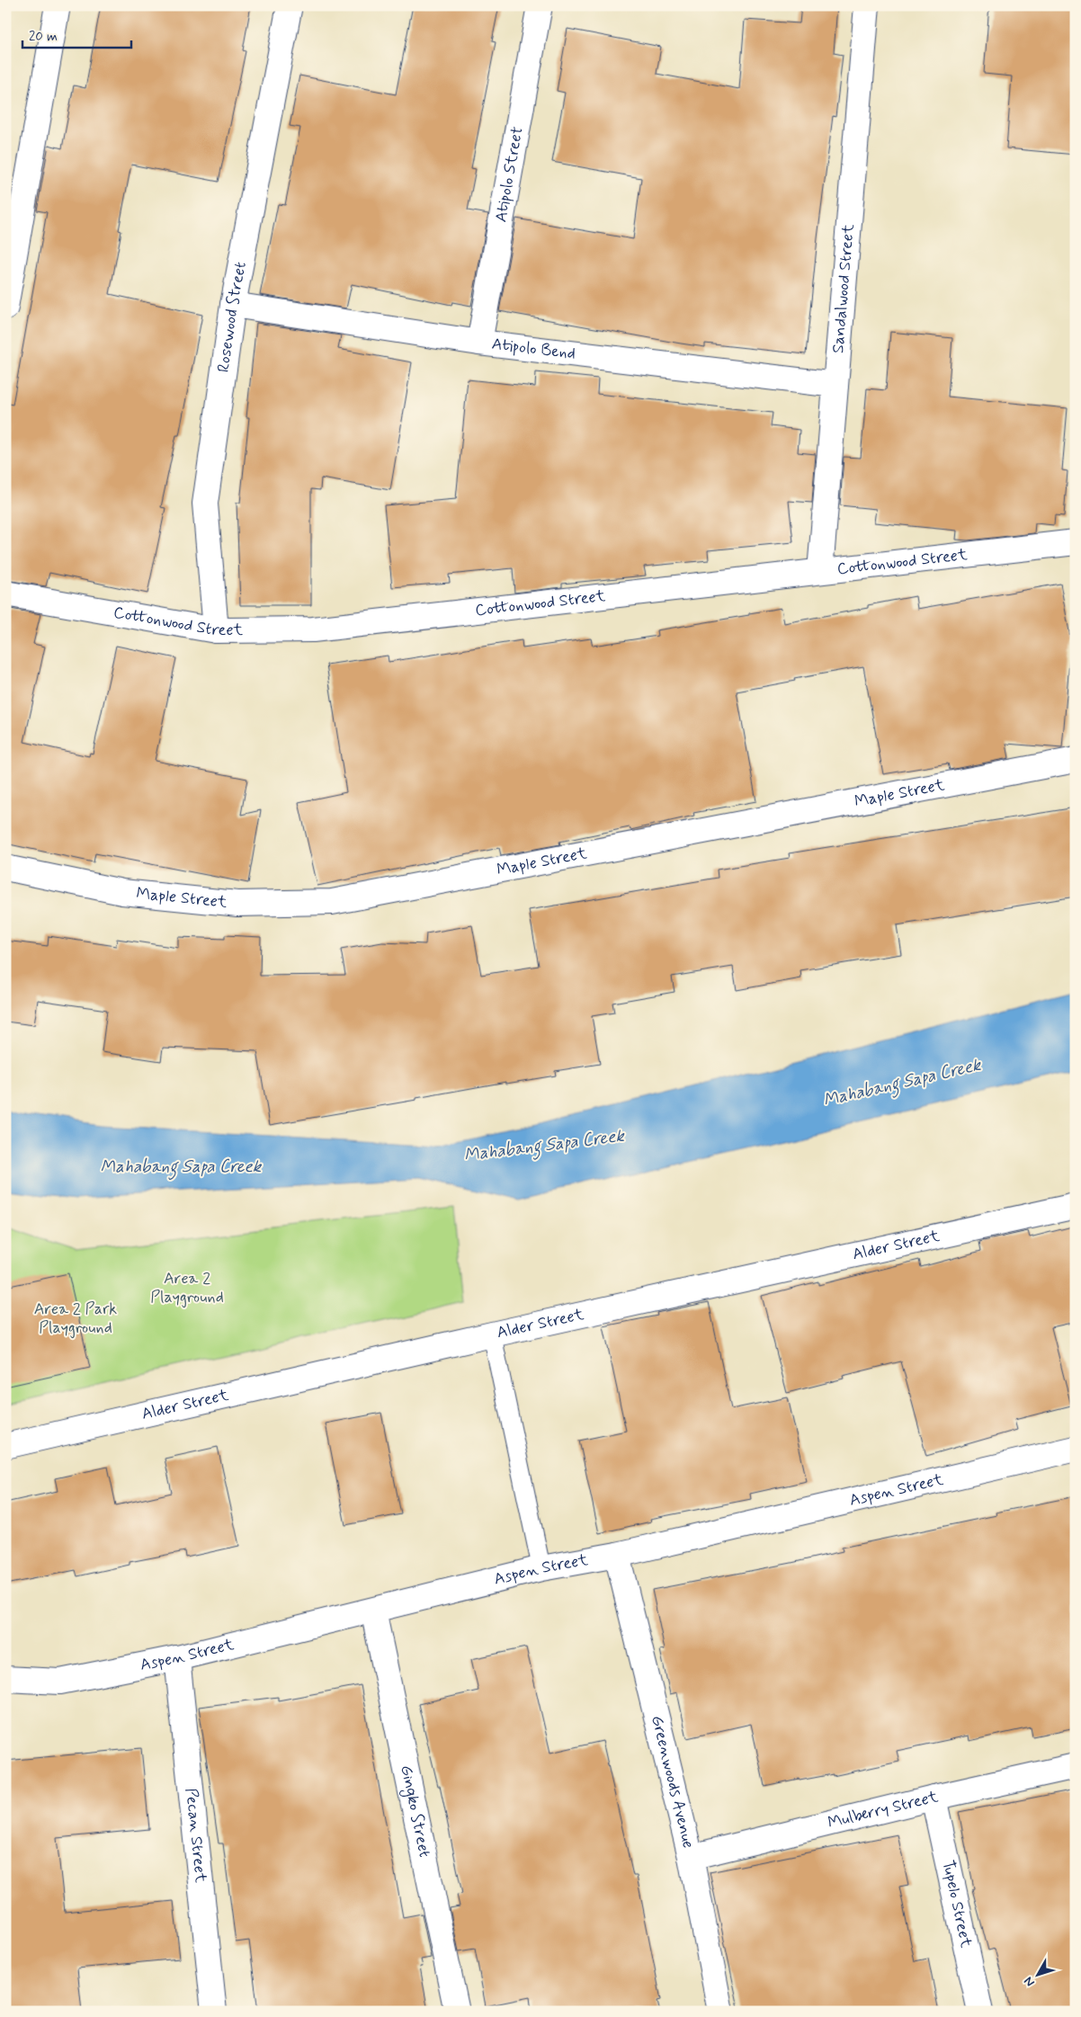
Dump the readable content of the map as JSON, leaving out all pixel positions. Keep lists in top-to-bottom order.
{
  "streets": {
    "street": [
      "Atipolo Street",
      "Sandalwood Street",
      "Rosewood Street",
      "Atipolo Bend",
      "Cottonwood Street",
      "Maple Street",
      "Alder Street",
      "Aspen Street",
      "Greenwoods Avenue",
      "Mulberry Street",
      "Gingko Street",
      "Pecan Street",
      "Tupelo Street"
    ]
  },
  "crossings": [
    ["Atipolo Street", "Atipolo Bend"],
    ["Sandalwood Street", "Atipolo Bend"],
    ["Sandalwood Street", "Cottonwood Street"],
    ["Rosewood Street", "Atipolo Bend"],
    ["Rosewood Street", "Cottonwood Street"],
    ["Aspen Street", "Greenwoods Avenue"],
    ["Aspen Street", "Gingko Street"],
    ["Aspen Street", "Pecan Street"],
    ["Greenwoods Avenue", "Mulberry Street"],
    ["Mulberry Street", "Tupelo Street"]
  ],
  "water": ["Mahabang Sapa Creek"],
  "parks": ["Area 2 Playground", "Area 2 Park Playground"],
  "scale_bar": "20 m",
  "north": "bottom left"
}
